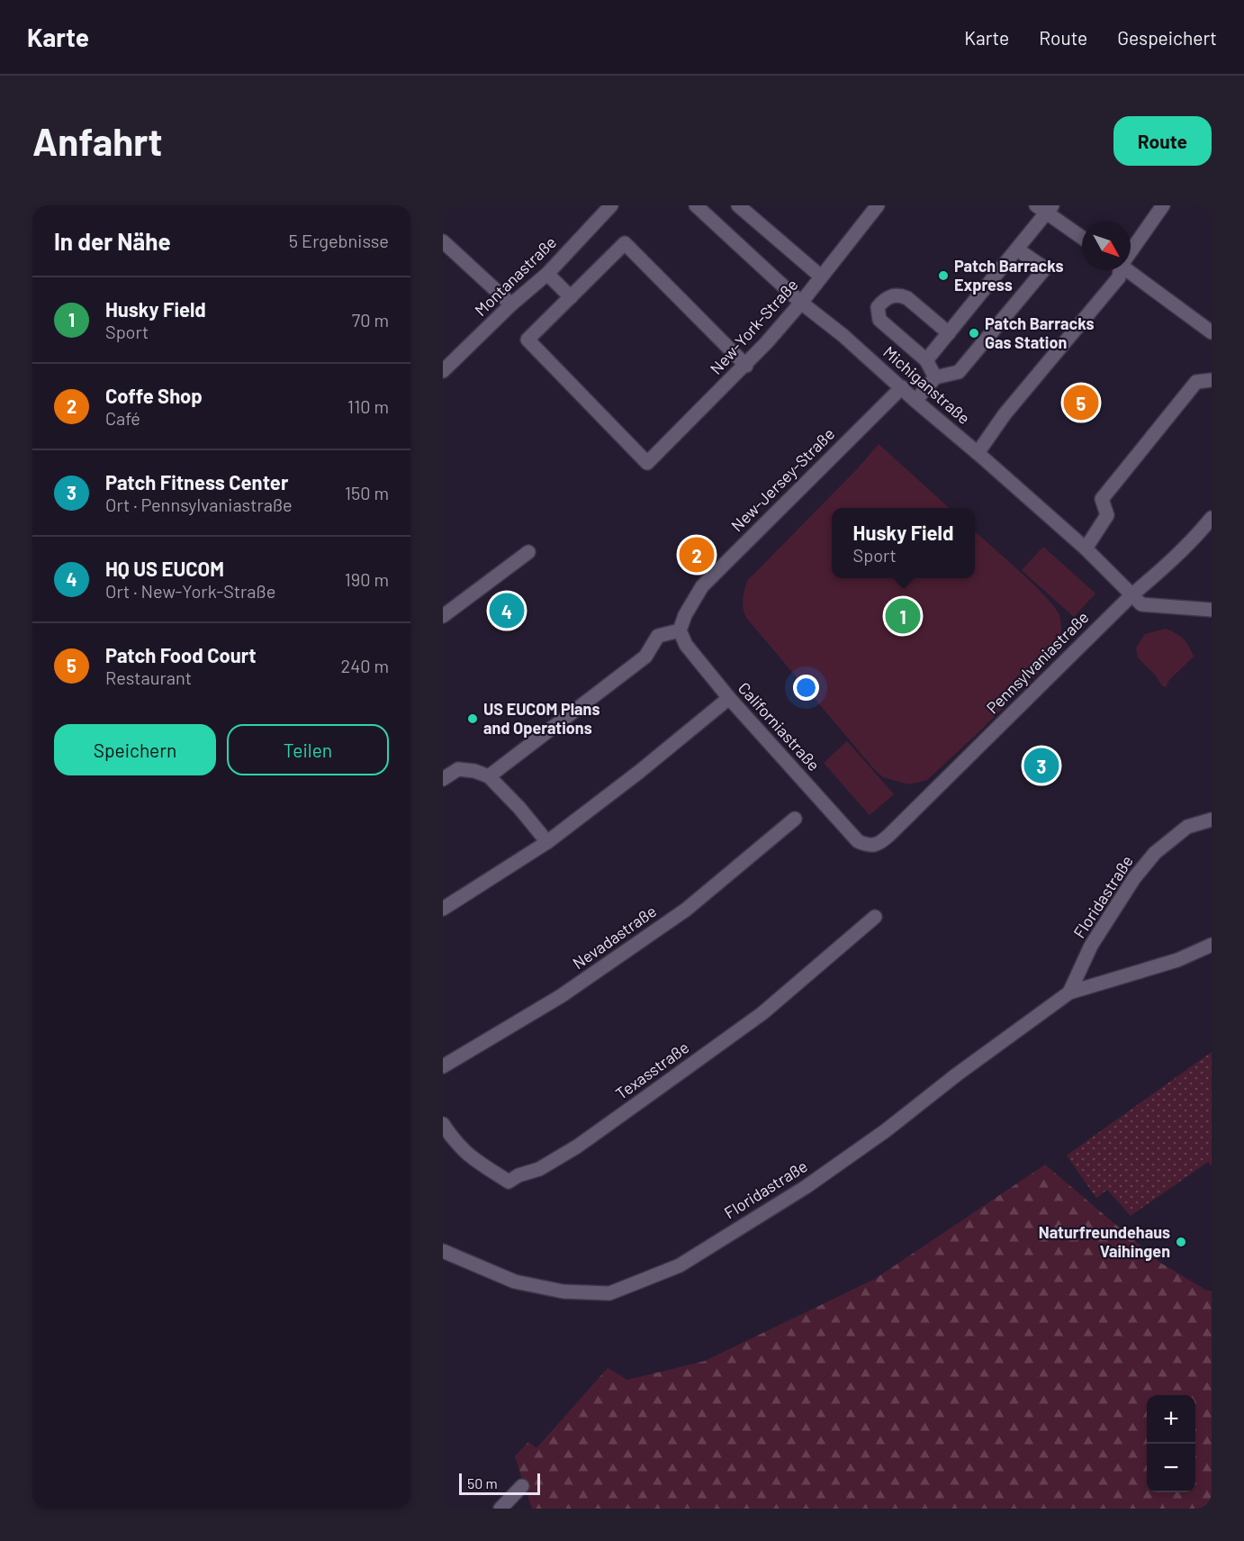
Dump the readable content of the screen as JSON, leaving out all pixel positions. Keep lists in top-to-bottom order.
{
  "streets": {
    "street": [
      "Montanastraße",
      "New-York-Straße",
      "Michiganstraße",
      "New-Jersey-Straße",
      "Pennsylvaniastraße",
      "Californiastraße",
      "Floridastraße",
      "Nevadastraße",
      "Texasstraße"
    ]
  },
  "crossings": [
    ["New-York-Straße", "Michiganstraße"],
    ["Michiganstraße", "New-Jersey-Straße"],
    ["Michiganstraße", "Pennsylvaniastraße"],
    ["New-Jersey-Straße", "Californiastraße"],
    ["Pennsylvaniastraße", "Californiastraße"]
  ],
  "places": [
    "Patch Barracks Express",
    "Patch Barracks Gas Station",
    "US EUCOM Plans and Operations",
    "Naturfreundehaus Vaihingen"
  ],
  "scale_bar": "50 m",
  "north": "bottom right",
  "page": {
    "header": "Karte",
    "nav": ["Karte", "Route", "Gespeichert"],
    "buttons": [
      "Route",
      ["Speichern", "Teilen"]
    ],
    "title": "Anfahrt",
    "heading": ["In der Nähe", "5 Ergebnisse"],
    "list": [
      {
        "mark": "1",
        "name": "Husky Field",
        "note": "Sport",
        "value": "70 m"
      },
      {
        "mark": "2",
        "name": "Coffe Shop",
        "note": "Café",
        "value": "110 m"
      },
      {
        "mark": "3",
        "name": "Patch Fitness Center",
        "note": "Ort · Pennsylvaniastraße",
        "value": "150 m"
      },
      {
        "mark": "4",
        "name": "HQ US EUCOM",
        "note": "Ort · New-York-Straße",
        "value": "190 m"
      },
      {
        "mark": "5",
        "name": "Patch Food Court",
        "note": "Restaurant",
        "value": "240 m"
      }
    ],
    "pins": [
      "5",
      "2",
      "4",
      "1",
      "3"
    ],
    "popup": ["Husky Field", "Sport"],
    "map_buttons": ["+", "−"],
    "scale": "50 m"
  }
}
